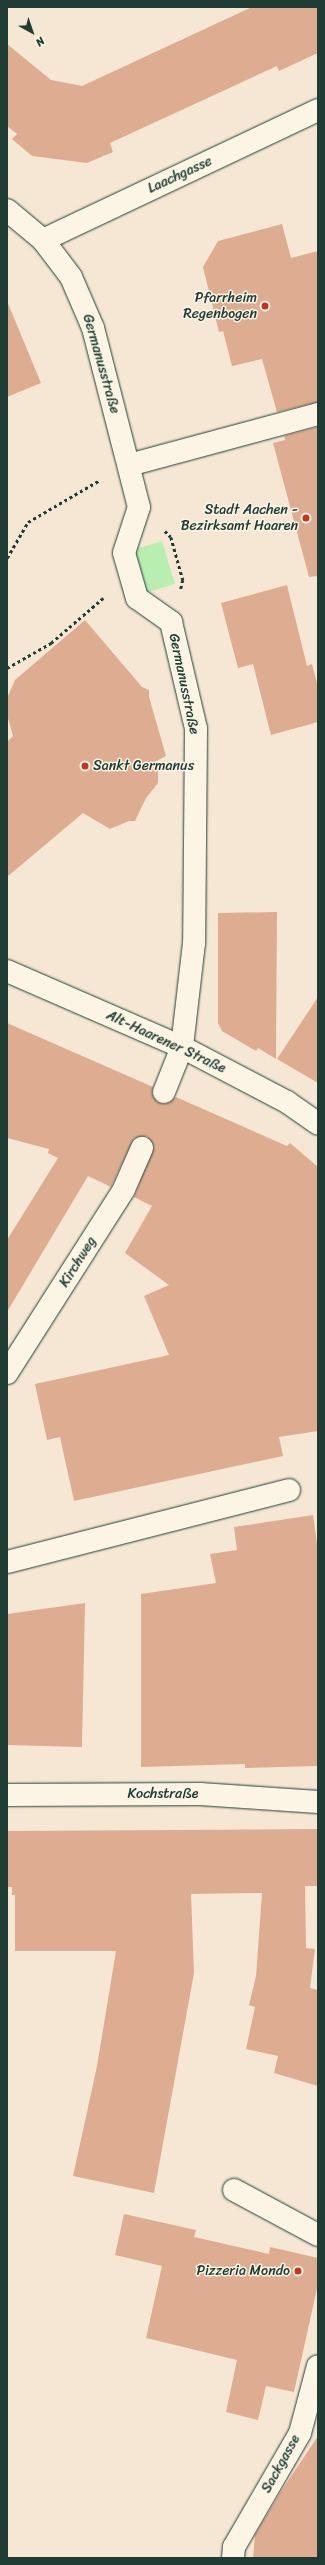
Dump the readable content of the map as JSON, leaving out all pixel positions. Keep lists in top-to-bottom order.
{
  "streets": {
    "street": [
      "Laachgasse",
      "Germanusstraße",
      "Alt-Haarener Straße",
      "Kirchweg",
      "Kochstraße",
      "Sackgasse"
    ]
  },
  "crossings": [
    ["Laachgasse", "Germanusstraße"],
    ["Germanusstraße", "Alt-Haarener Straße"]
  ],
  "places": [
    "Pfarrheim Regenbogen",
    "Stadt Aachen - Bezirksamt Haaren",
    "Sankt Germanus",
    "Pizzeria Mondo"
  ],
  "north": "bottom right"
}
